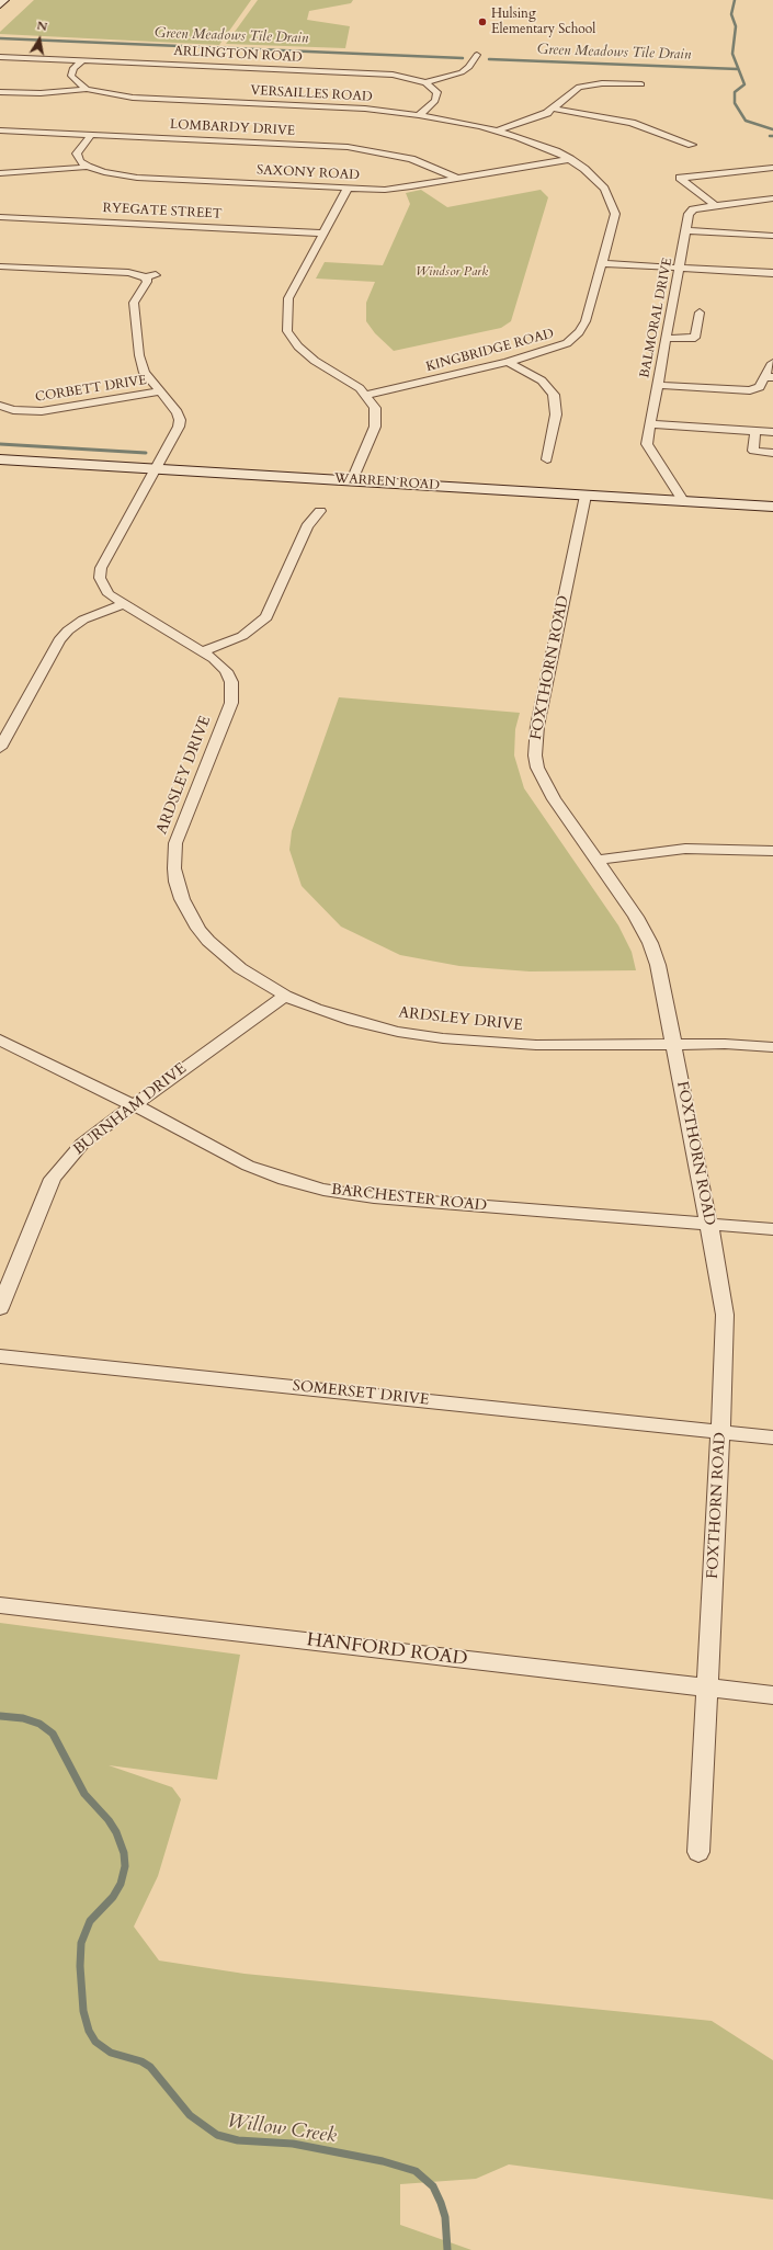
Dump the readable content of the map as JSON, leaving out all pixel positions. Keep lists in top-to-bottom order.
{
  "streets": {
    "main road": ["WARREN ROAD"],
    "street": [
      "ARLINGTON ROAD",
      "VERSAILLES ROAD",
      "LOMBARDY DRIVE",
      "SAXONY ROAD",
      "RYEGATE STREET",
      "BALMORAL DRIVE",
      "KINGBRIDGE ROAD",
      "CORBETT DRIVE",
      "FOXTHORN ROAD",
      "ARDSLEY DRIVE",
      "BURNHAM DRIVE",
      "BARCHESTER ROAD",
      "SOMERSET DRIVE",
      "HANFORD ROAD"
    ]
  },
  "crossings": [
    ["ARLINGTON ROAD", "VERSAILLES ROAD"],
    ["VERSAILLES ROAD", "SAXONY ROAD"],
    ["VERSAILLES ROAD", "KINGBRIDGE ROAD"],
    ["LOMBARDY DRIVE", "SAXONY ROAD"],
    ["SAXONY ROAD", "KINGBRIDGE ROAD"],
    ["BALMORAL DRIVE", "WARREN ROAD"],
    ["CORBETT DRIVE", "ARDSLEY DRIVE"],
    ["WARREN ROAD", "FOXTHORN ROAD"],
    ["WARREN ROAD", "ARDSLEY DRIVE"],
    ["FOXTHORN ROAD", "ARDSLEY DRIVE"],
    ["FOXTHORN ROAD", "BARCHESTER ROAD"],
    ["FOXTHORN ROAD", "SOMERSET DRIVE"],
    ["FOXTHORN ROAD", "HANFORD ROAD"],
    ["ARDSLEY DRIVE", "BURNHAM DRIVE"],
    ["BURNHAM DRIVE", "BARCHESTER ROAD"]
  ],
  "water": ["Green Meadows Tile Drain", "Willow Creek"],
  "parks": ["Windsor Park"],
  "places": ["Hulsing Elementary School"],
  "north": "top"
}
